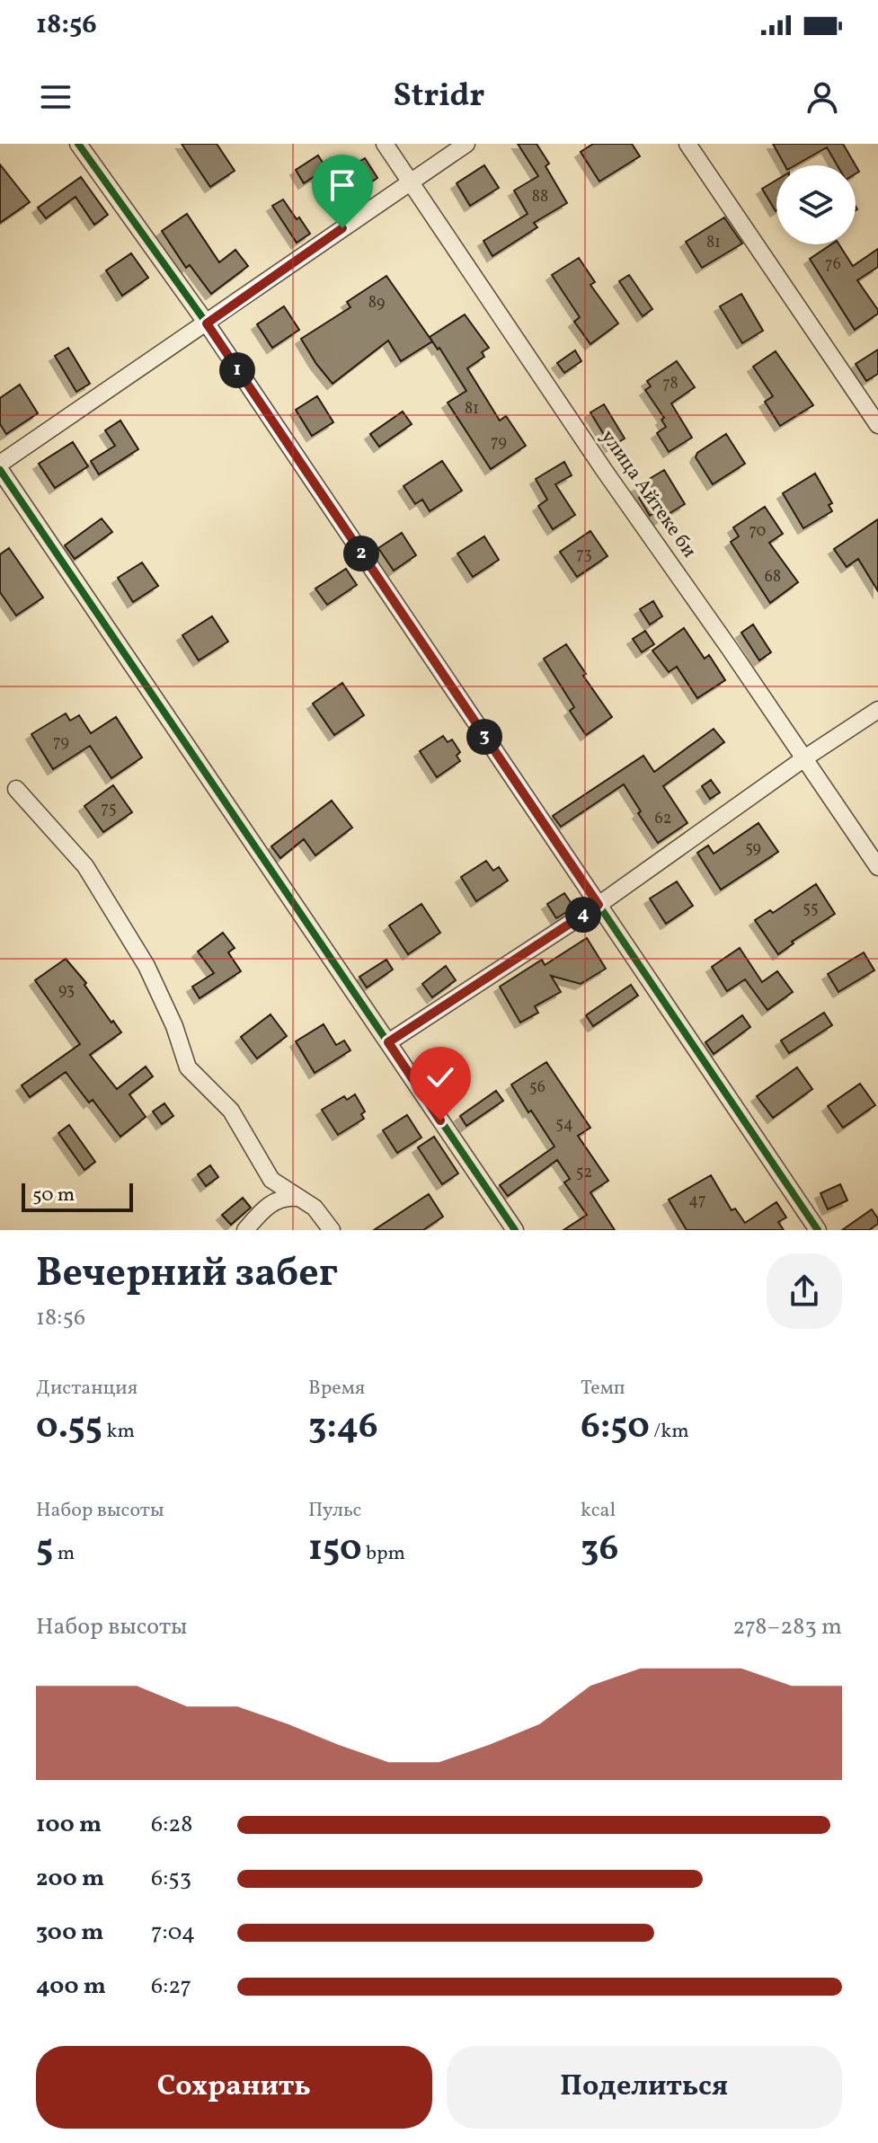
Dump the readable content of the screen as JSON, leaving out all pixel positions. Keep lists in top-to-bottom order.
{
  "streets": {
    "street": ["улица Айтеке би"]
  },
  "house_numbers": [
    "88",
    "81",
    "76",
    "89",
    "78",
    "81",
    "79",
    "70",
    "73",
    "68",
    "79",
    "75",
    "62",
    "59",
    "55",
    "93",
    "56",
    "54",
    "52",
    "47"
  ],
  "scale_bar": "50 m",
  "page": {
    "status": "18:56",
    "header": "Stridr",
    "pins": [
      "1",
      "2",
      "3",
      "4"
    ],
    "scale": "50 m",
    "heading": ["Вечерний забег", "18:56"],
    "stats": [
      ["Дистанция", "0.55 km"],
      ["Время", "3:46"],
      ["Темп", "6:50 /km"],
      ["Набор высоты", "5 m"],
      ["Пульс", "150 bpm"],
      ["kcal", "36"]
    ],
    "chart": ["Набор высоты", "278–283 m"],
    "list": [
      {
        "name": "100 m",
        "note": "6:28"
      },
      {
        "name": "200 m",
        "note": "6:53"
      },
      {
        "name": "300 m",
        "note": "7:04"
      },
      {
        "name": "400 m",
        "note": "6:27"
      }
    ],
    "buttons": ["Сохранить", "Поделиться"]
  }
}
